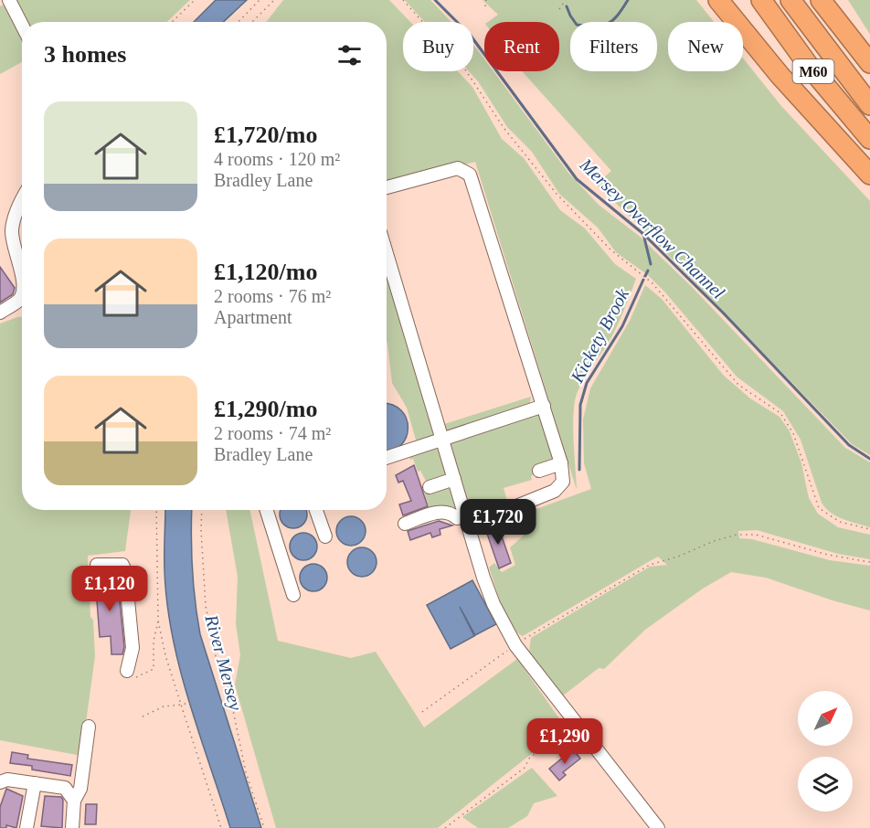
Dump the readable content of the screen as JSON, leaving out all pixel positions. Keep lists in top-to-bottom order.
{
  "streets": {
    "highway": ["M60"]
  },
  "water": ["Mersey Overflow Channel", "Kickety Brook", "River Mersey"],
  "north": "top right",
  "page": {
    "chip": [
      "Buy",
      "Rent",
      "Filters",
      "New"
    ],
    "heading": "3 homes",
    "list": [
      {
        "name": "£1,720/mo",
        "note": "4 rooms · 120 m² · Bradley Lane"
      },
      {
        "name": "£1,120/mo",
        "note": "2 rooms · 76 m² · Apartment"
      },
      {
        "name": "£1,290/mo",
        "note": "2 rooms · 74 m² · Bradley Lane"
      }
    ],
    "price": ["£1,720", "£1,120", "£1,290"]
  }
}
